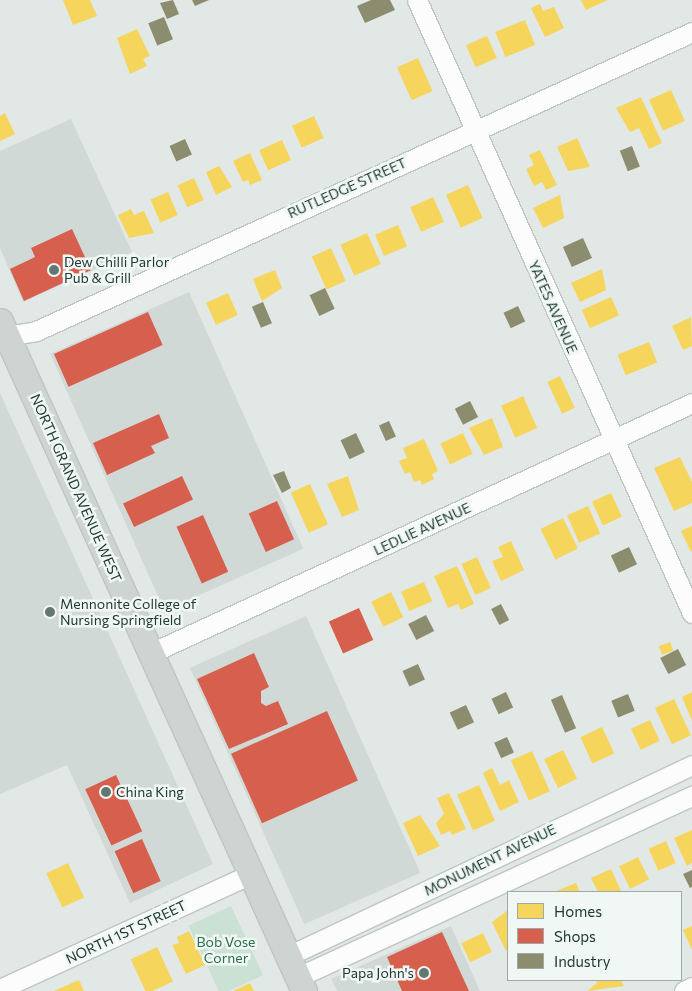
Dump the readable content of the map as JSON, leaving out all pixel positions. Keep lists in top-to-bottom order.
{
  "streets": {
    "main road": ["NORTH GRAND AVENUE WEST"],
    "street": [
      "RUTLEDGE STREET",
      "YATES AVENUE",
      "LEDLIE AVENUE",
      "MONUMENT AVENUE",
      "NORTH 1ST STREET"
    ]
  },
  "crossings": [
    ["RUTLEDGE STREET", "YATES AVENUE"],
    ["RUTLEDGE STREET", "NORTH GRAND AVENUE WEST"],
    ["YATES AVENUE", "LEDLIE AVENUE"],
    ["NORTH GRAND AVENUE WEST", "LEDLIE AVENUE"],
    ["NORTH GRAND AVENUE WEST", "MONUMENT AVENUE"],
    ["NORTH GRAND AVENUE WEST", "NORTH 1ST STREET"]
  ],
  "parks": ["Bob Vose Corner"],
  "places": [
    "Dew Chilli Parlor Pub & Grill",
    "Mennonite College of Nursing Springfield",
    "China King",
    "Papa John's"
  ],
  "legend": ["Homes", "Shops", "Industry"]
}
